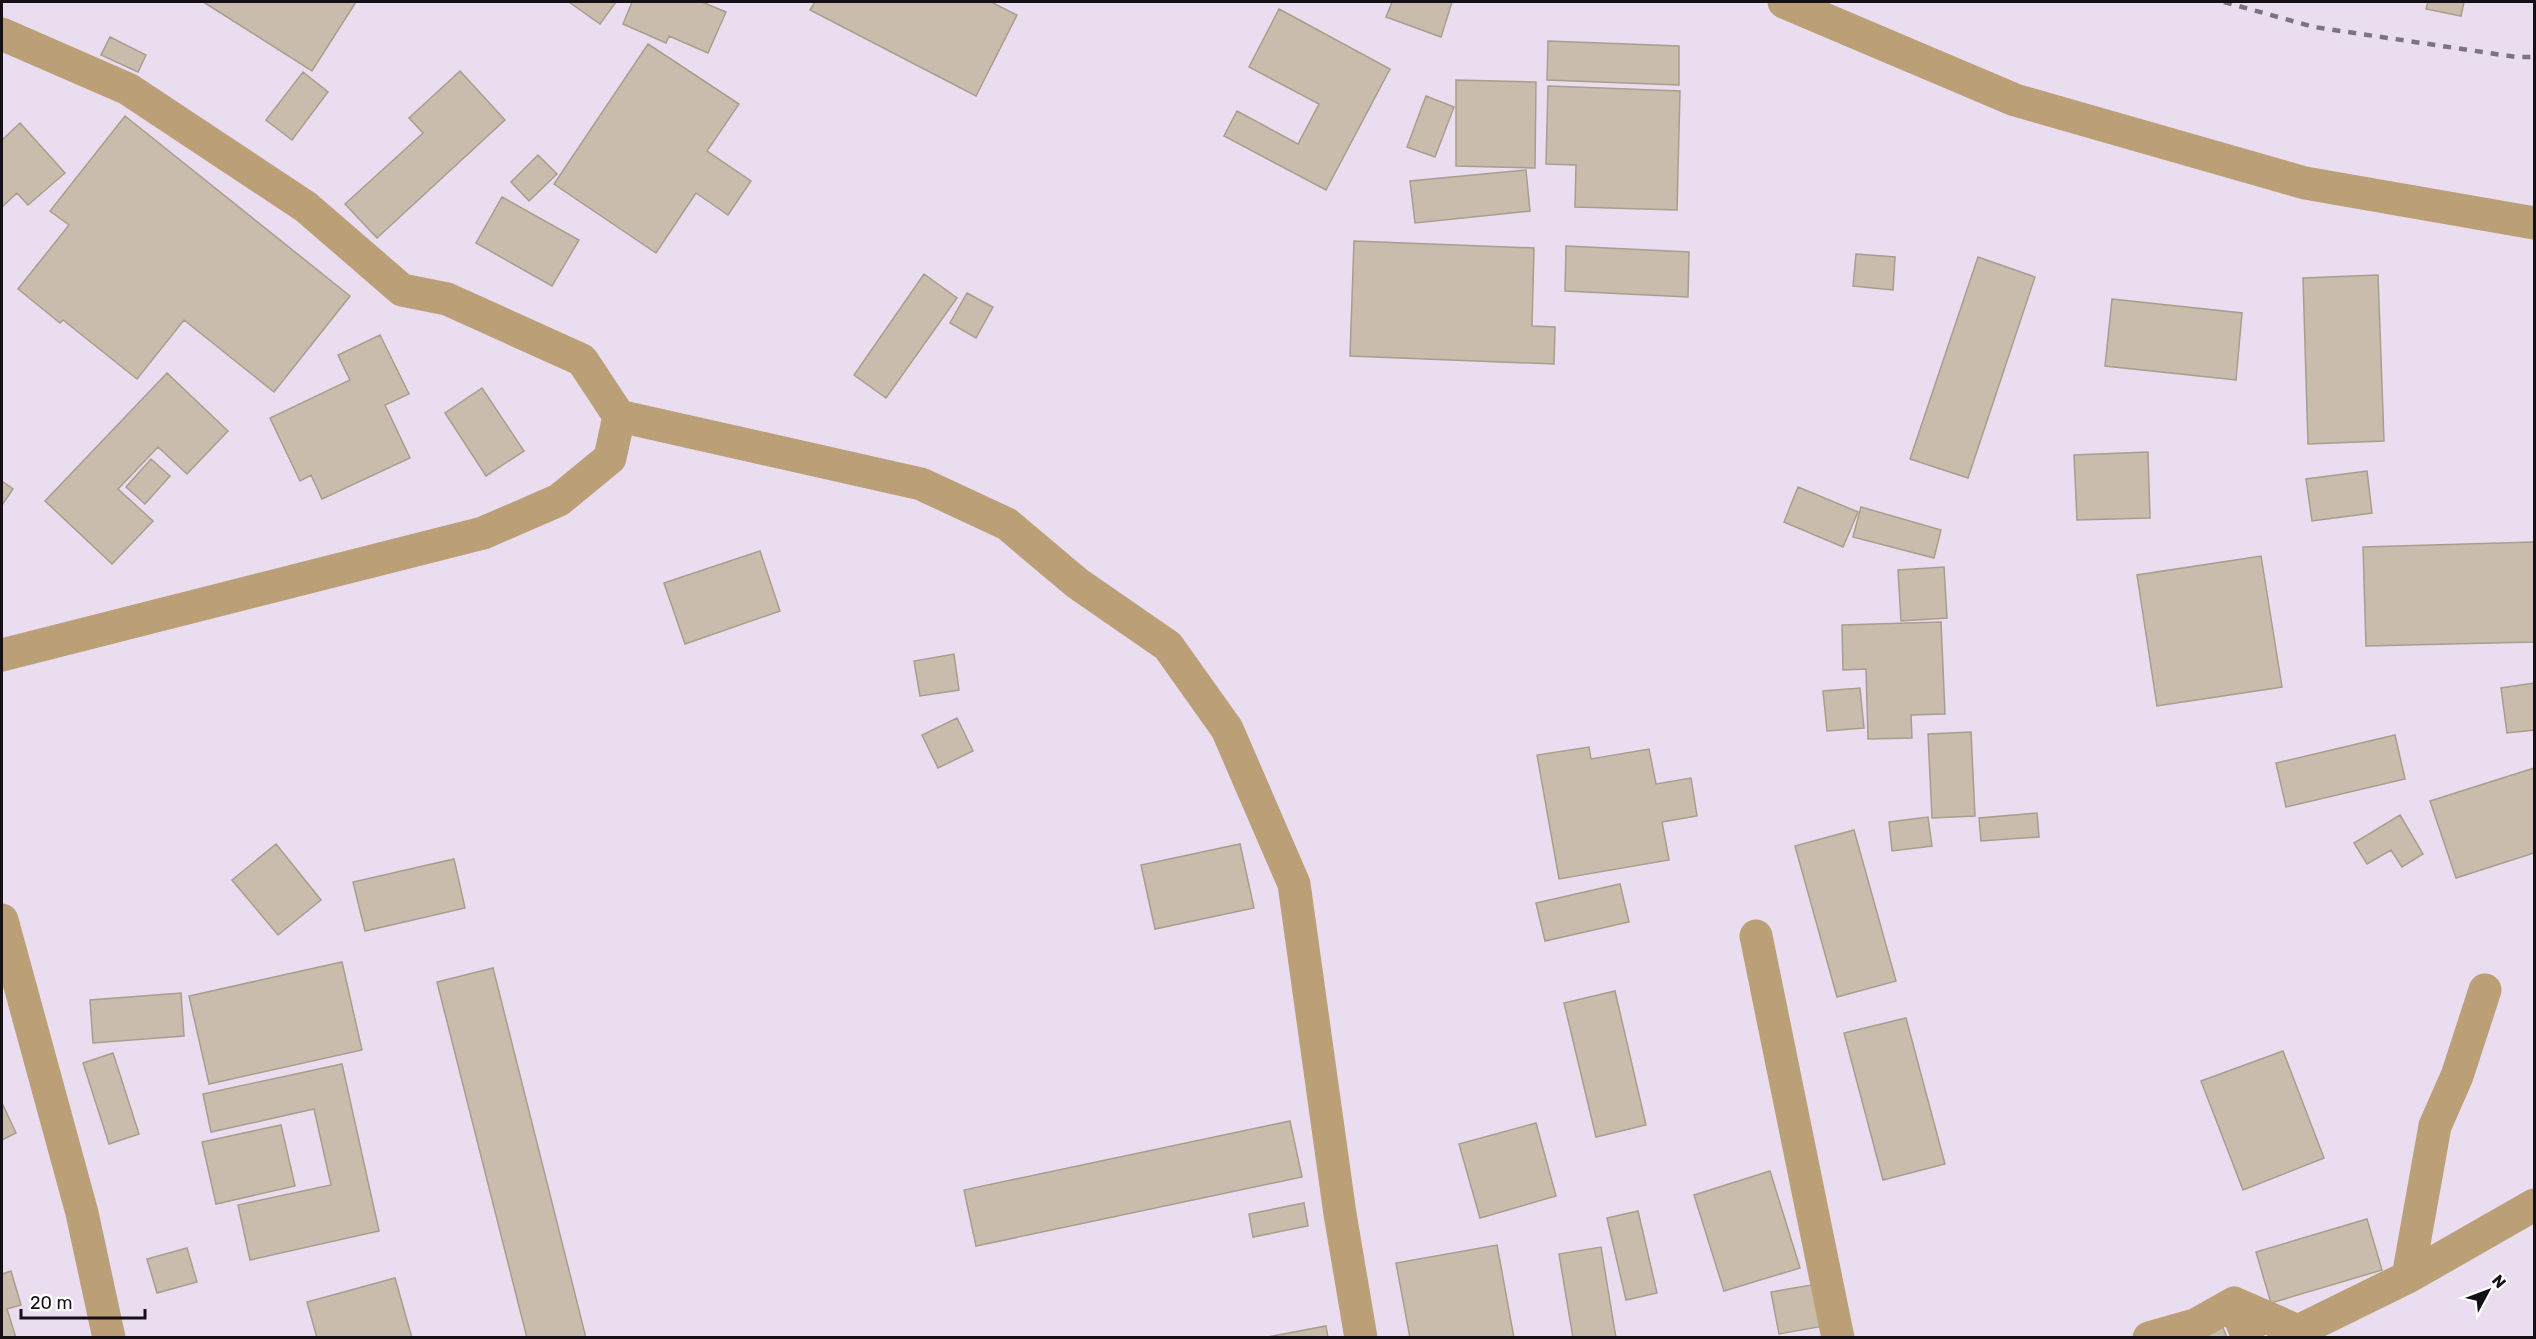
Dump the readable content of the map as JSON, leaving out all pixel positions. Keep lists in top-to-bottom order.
{
  "scale_bar": "20 m",
  "north": "top right"
}
